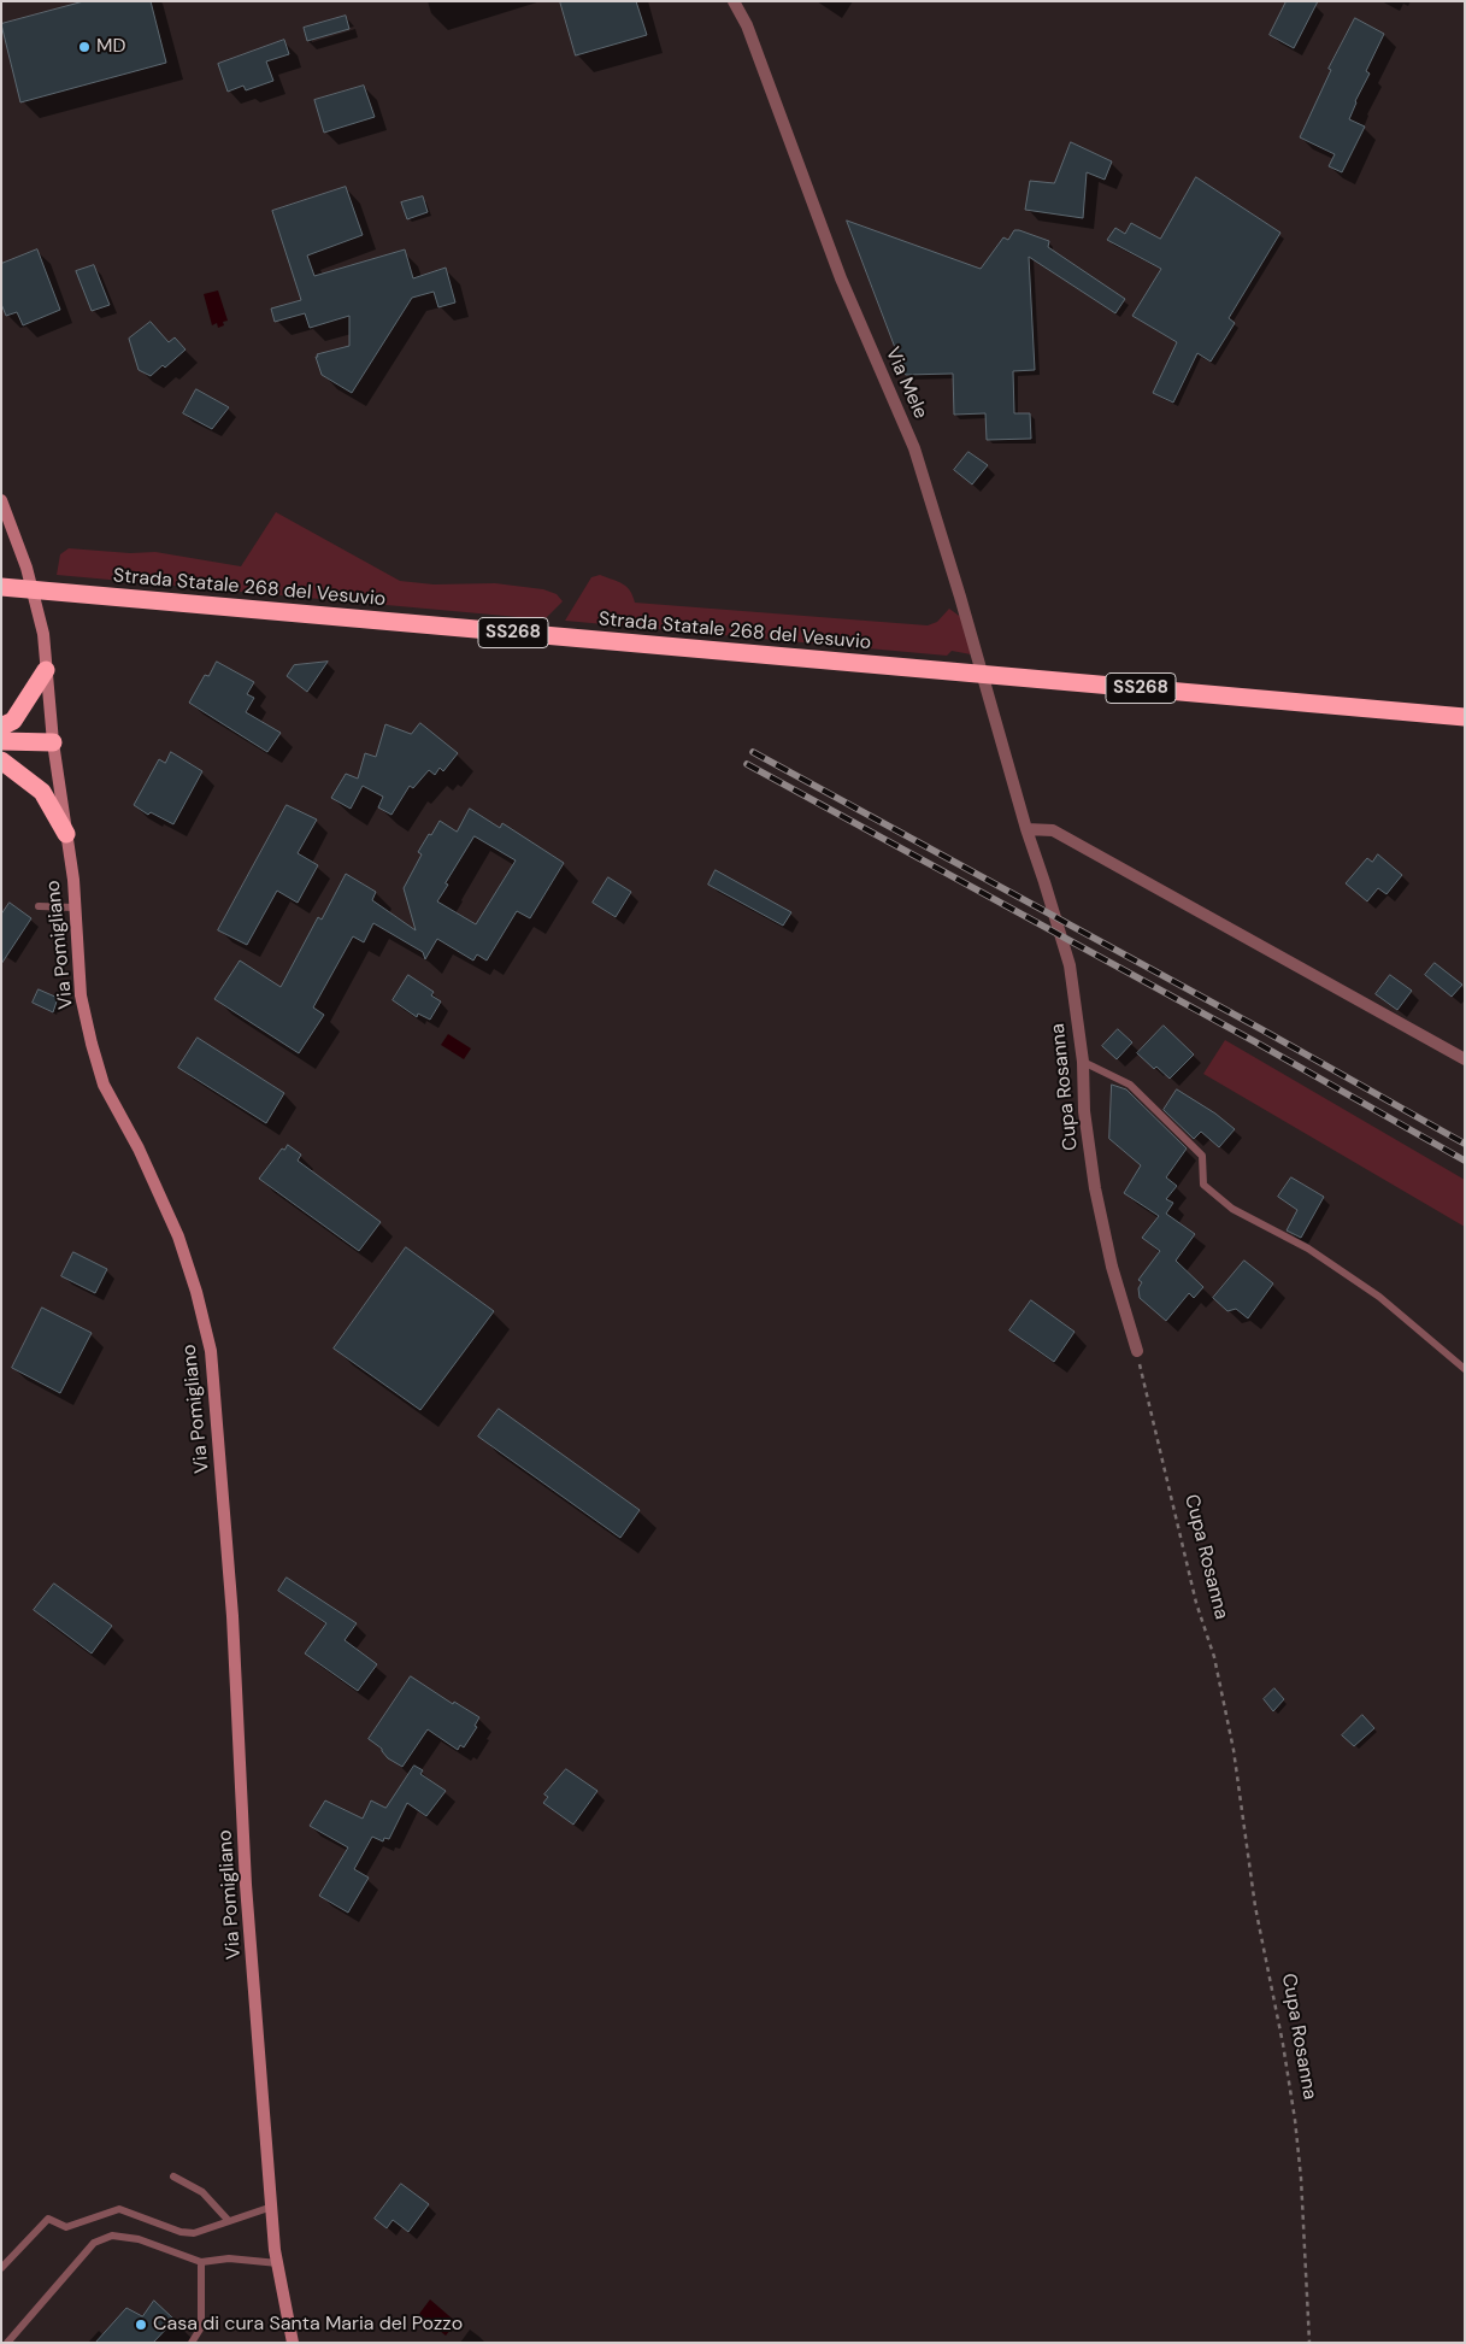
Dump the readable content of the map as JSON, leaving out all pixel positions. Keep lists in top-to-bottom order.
{
  "streets": {
    "highway": ["Strada Statale 268 del Vesuvio", "SS268"],
    "street": ["Via Mele", "Via Pomigliano", "Cupa Rosanna"]
  },
  "crossings": [
    ["Via Mele", "Cupa Rosanna"]
  ],
  "places": ["MD", "Casa di cura Santa Maria del Pozzo"]
}
